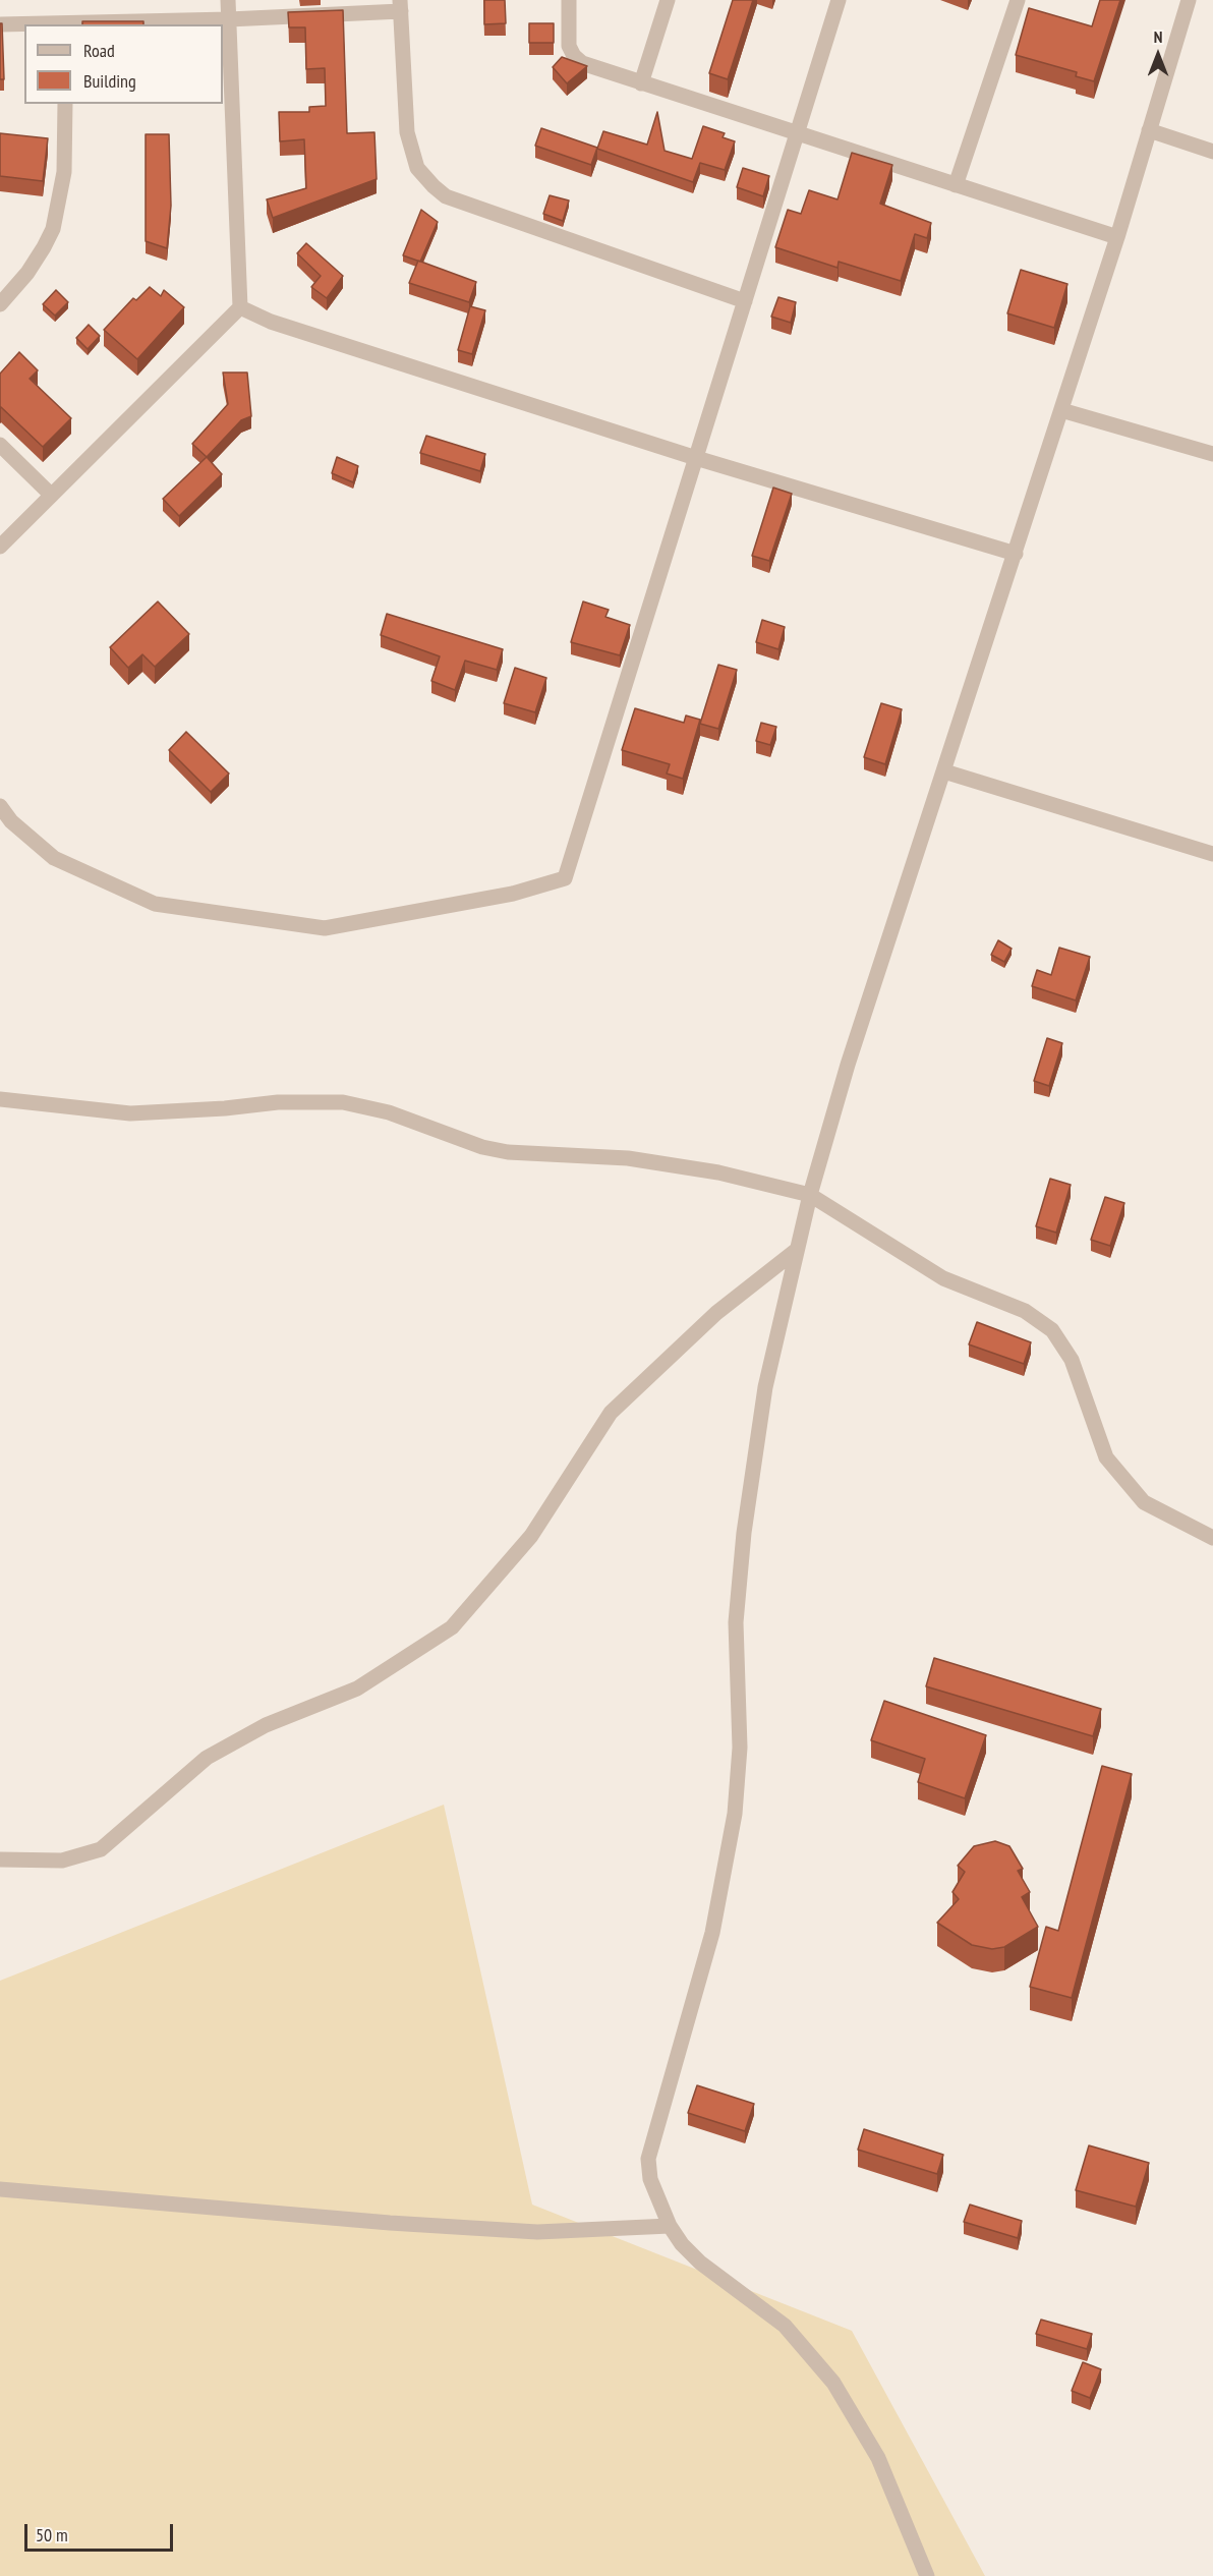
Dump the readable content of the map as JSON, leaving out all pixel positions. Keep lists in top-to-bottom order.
{
  "legend": ["Road", "Building"],
  "scale_bar": "50 m",
  "north": "top"
}
